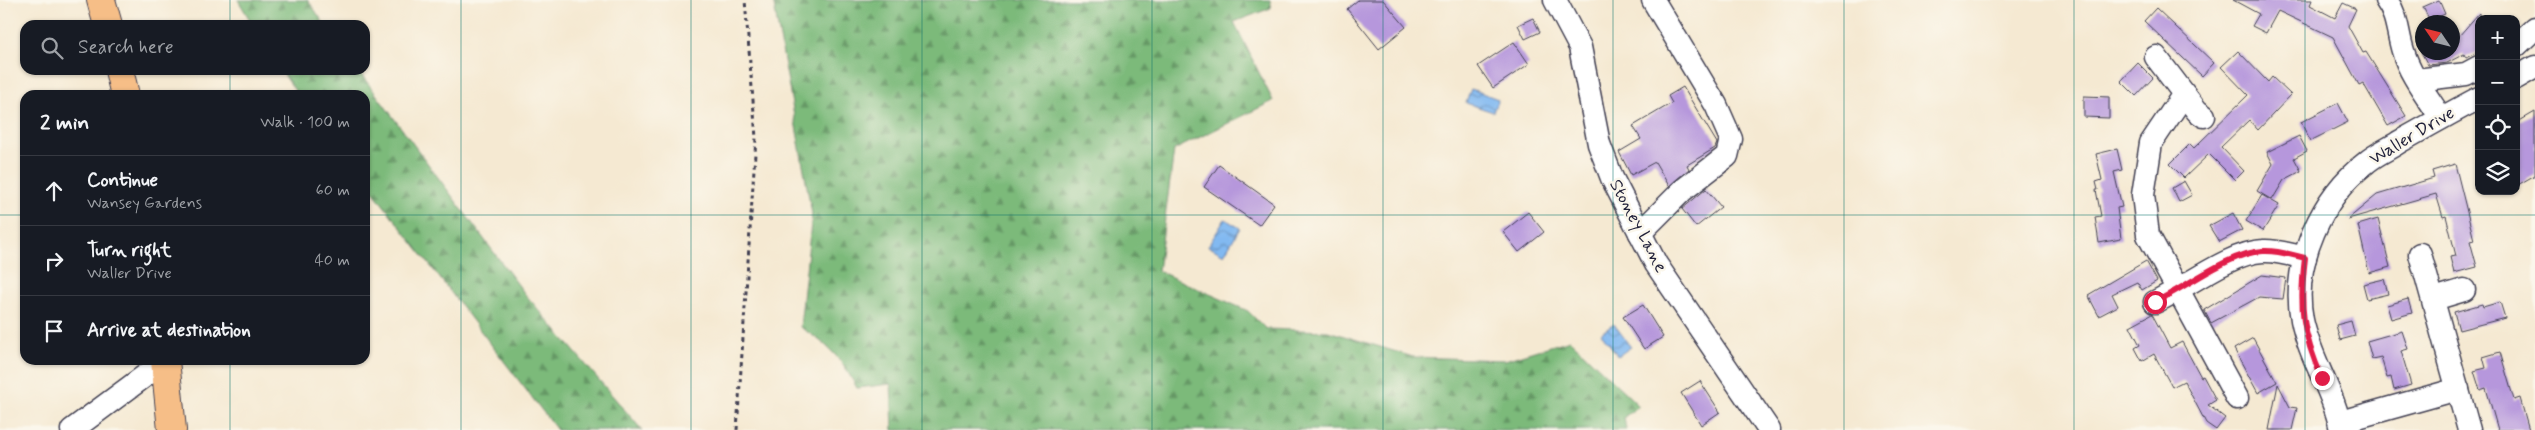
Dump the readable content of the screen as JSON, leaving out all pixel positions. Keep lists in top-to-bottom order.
{
  "streets": {
    "street": ["Waller Drive", "Stoney Lane"]
  },
  "north": "top left",
  "page": {
    "map_buttons": ["+", "−"],
    "search": "Search here",
    "heading": ["2 min", "Walk · 100 m"],
    "list": [
      ["Continue", "Wansey Gardens", "60 m"],
      ["Turn right", "Waller Drive", "40 m"],
      "Arrive at destination"
    ]
  }
}
